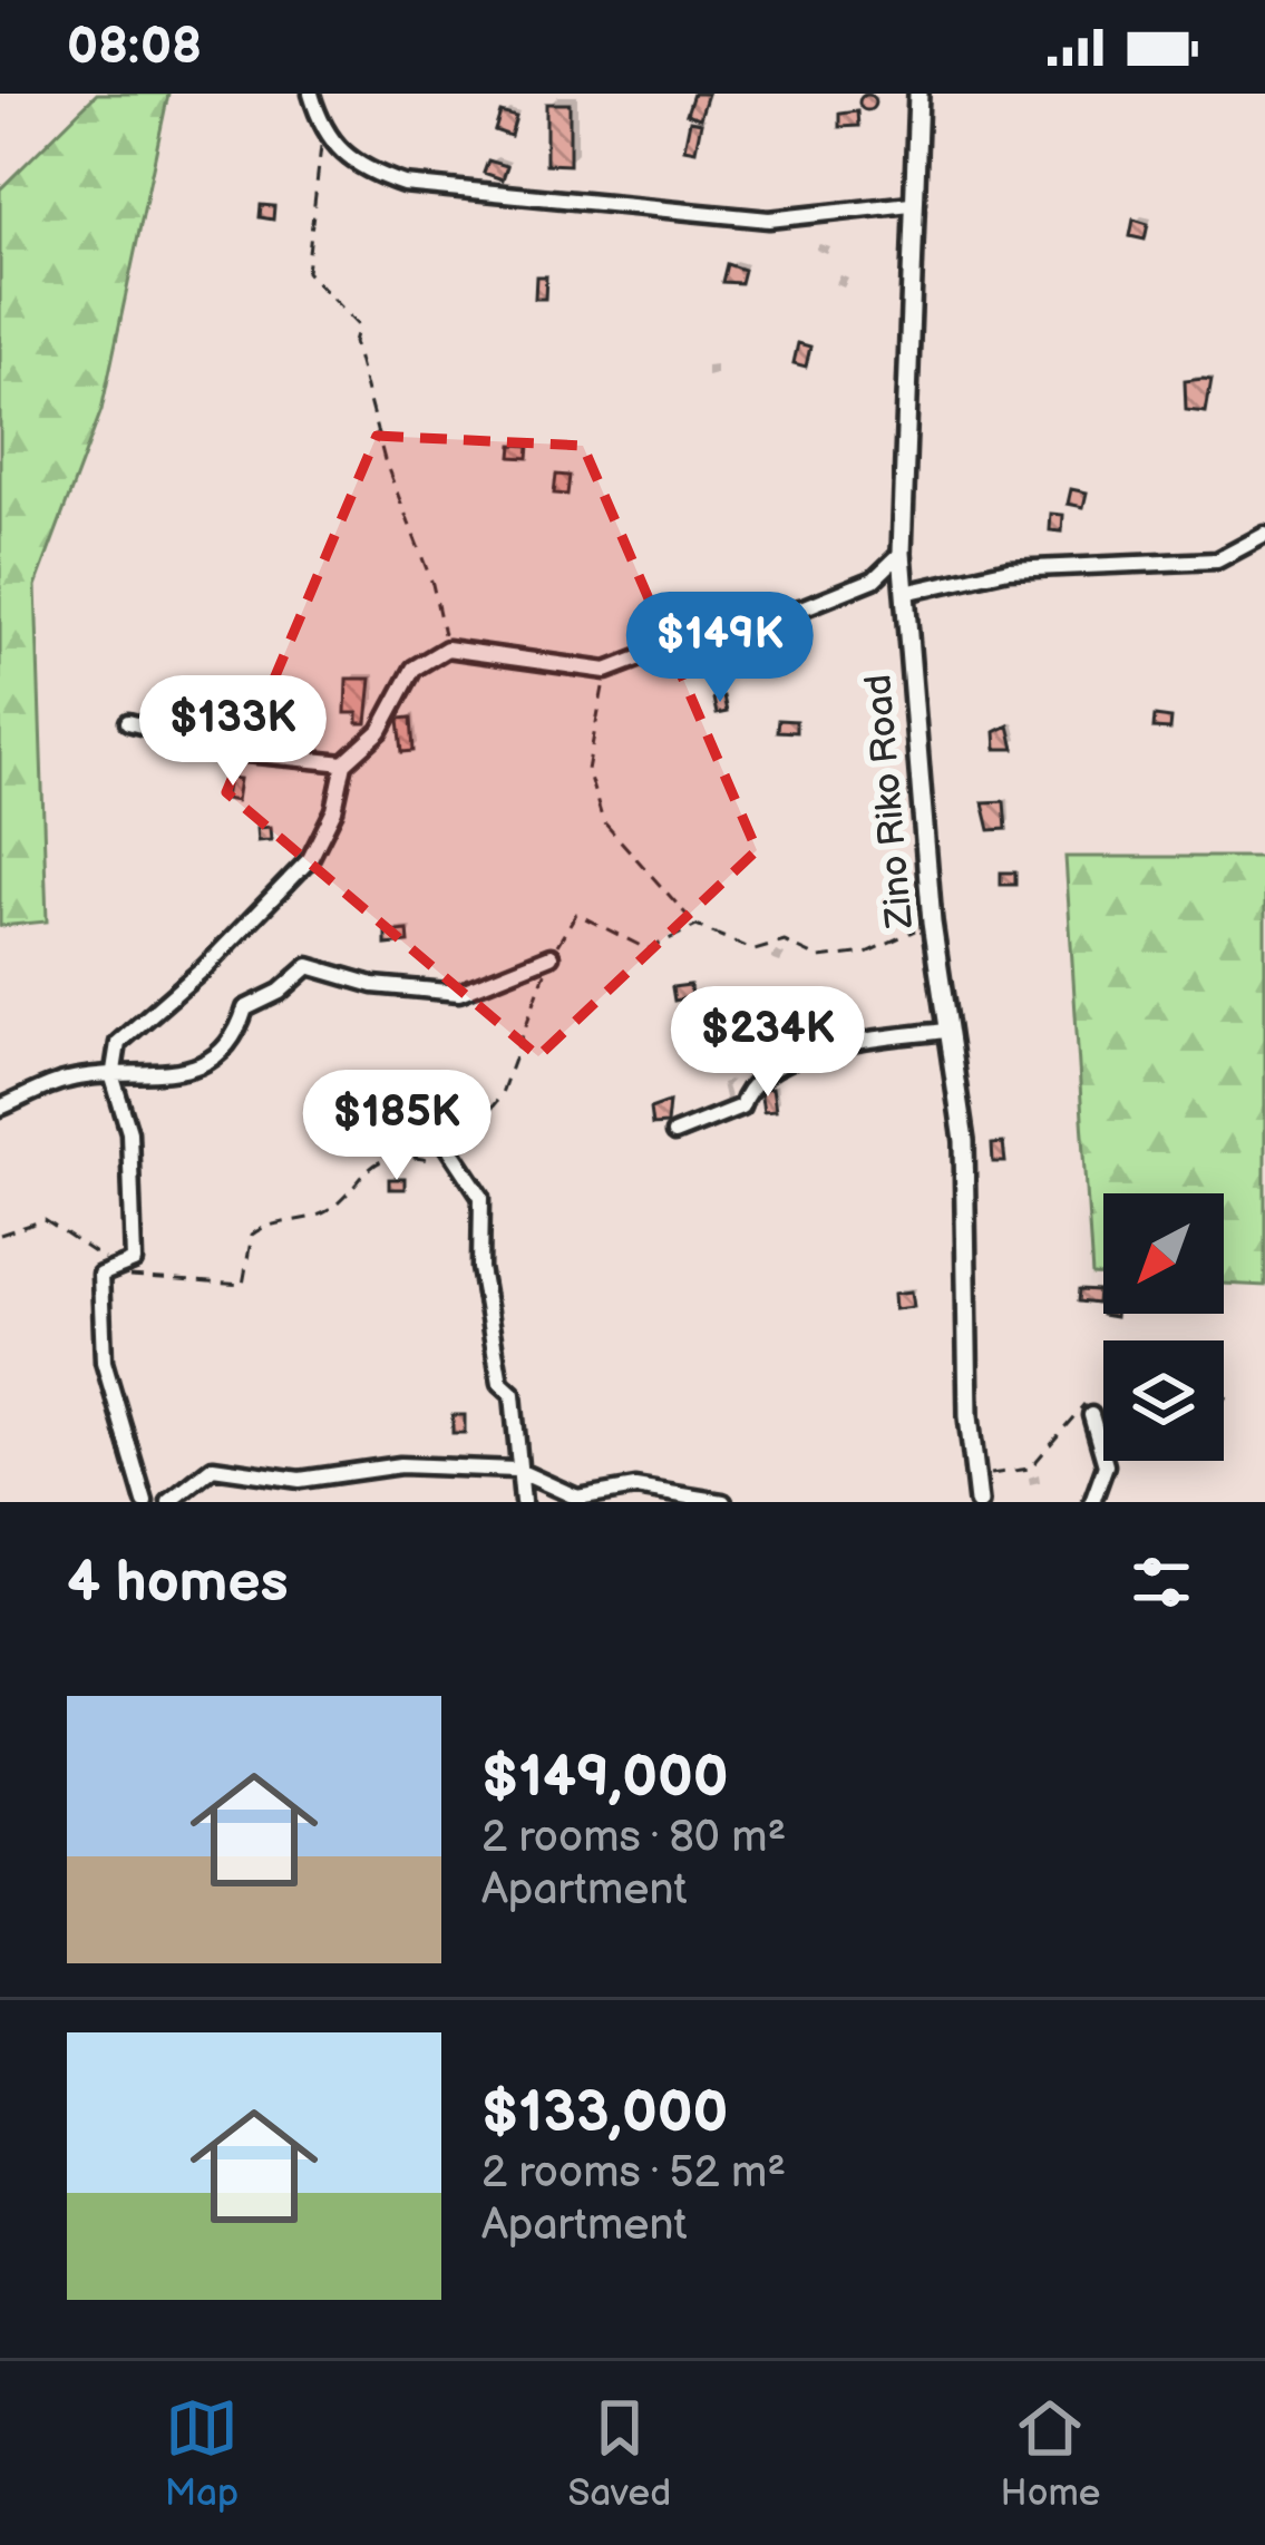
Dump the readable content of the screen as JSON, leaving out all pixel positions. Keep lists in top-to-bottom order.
{
  "streets": {
    "street": ["Zino Riko Road"]
  },
  "north": "bottom left",
  "page": {
    "status": "08:08",
    "price": [
      "$149K",
      "$133K",
      "$234K",
      "$185K"
    ],
    "heading": "4 homes",
    "list": [
      {
        "name": "$149,000",
        "note": "2 rooms · 80 m² · Apartment"
      },
      {
        "name": "$133,000",
        "note": "2 rooms · 52 m² · Apartment"
      }
    ],
    "tabs": ["Map", "Saved", "Home"]
  }
}
